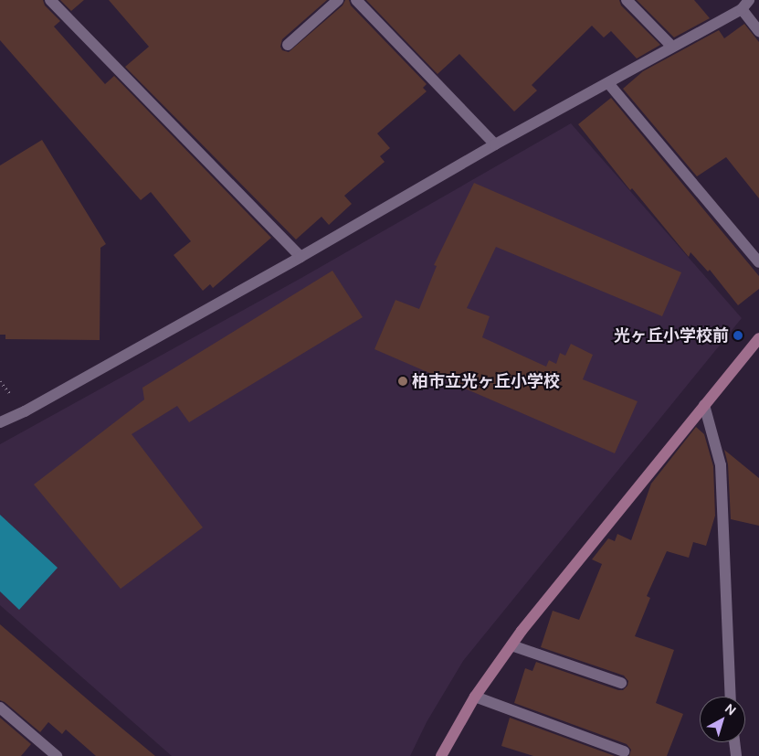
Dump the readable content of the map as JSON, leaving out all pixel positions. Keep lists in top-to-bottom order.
{
  "places": ["光ヶ丘小学校前", "柏市立光ヶ丘小学校"],
  "north": "top right"
}
